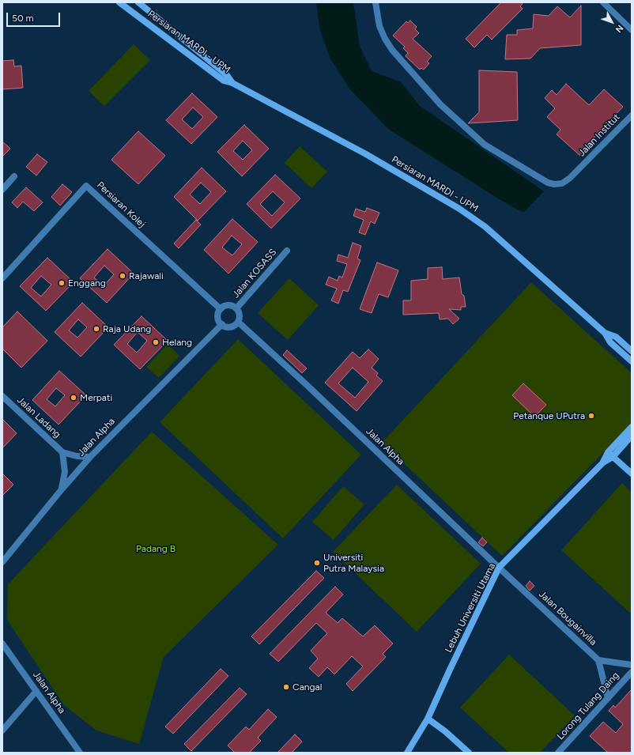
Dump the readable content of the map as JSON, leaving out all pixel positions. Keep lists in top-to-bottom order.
{
  "streets": {
    "street": [
      "Persiaran MARDI - UPM",
      "Jalan Institut",
      "Persiaran Kolej",
      "Jalan KOSASS",
      "Jalan Ladang",
      "Jalan Alpha",
      "Lebuh Universiti Utama",
      "Jalan Bougainvilla",
      "Lorong Tulang Daing"
    ]
  },
  "crossings": [
    ["Persiaran Kolej", "Jalan KOSASS"],
    ["Persiaran Kolej", "Jalan Alpha"],
    ["Jalan KOSASS", "Jalan Alpha"],
    ["Jalan Ladang", "Jalan Alpha"],
    ["Jalan Alpha", "Lebuh Universiti Utama"],
    ["Jalan Alpha", "Jalan Bougainvilla"],
    ["Lebuh Universiti Utama", "Jalan Bougainvilla"]
  ],
  "parks": ["Padang B"],
  "places": [
    "Rajawali",
    "Enggang",
    "Raja Udang",
    "Helang",
    "Merpati",
    "Petanque UPutra",
    "Universiti Putra Malaysia",
    "Cangal"
  ],
  "scale_bar": "50 m",
  "north": "bottom right"
}
